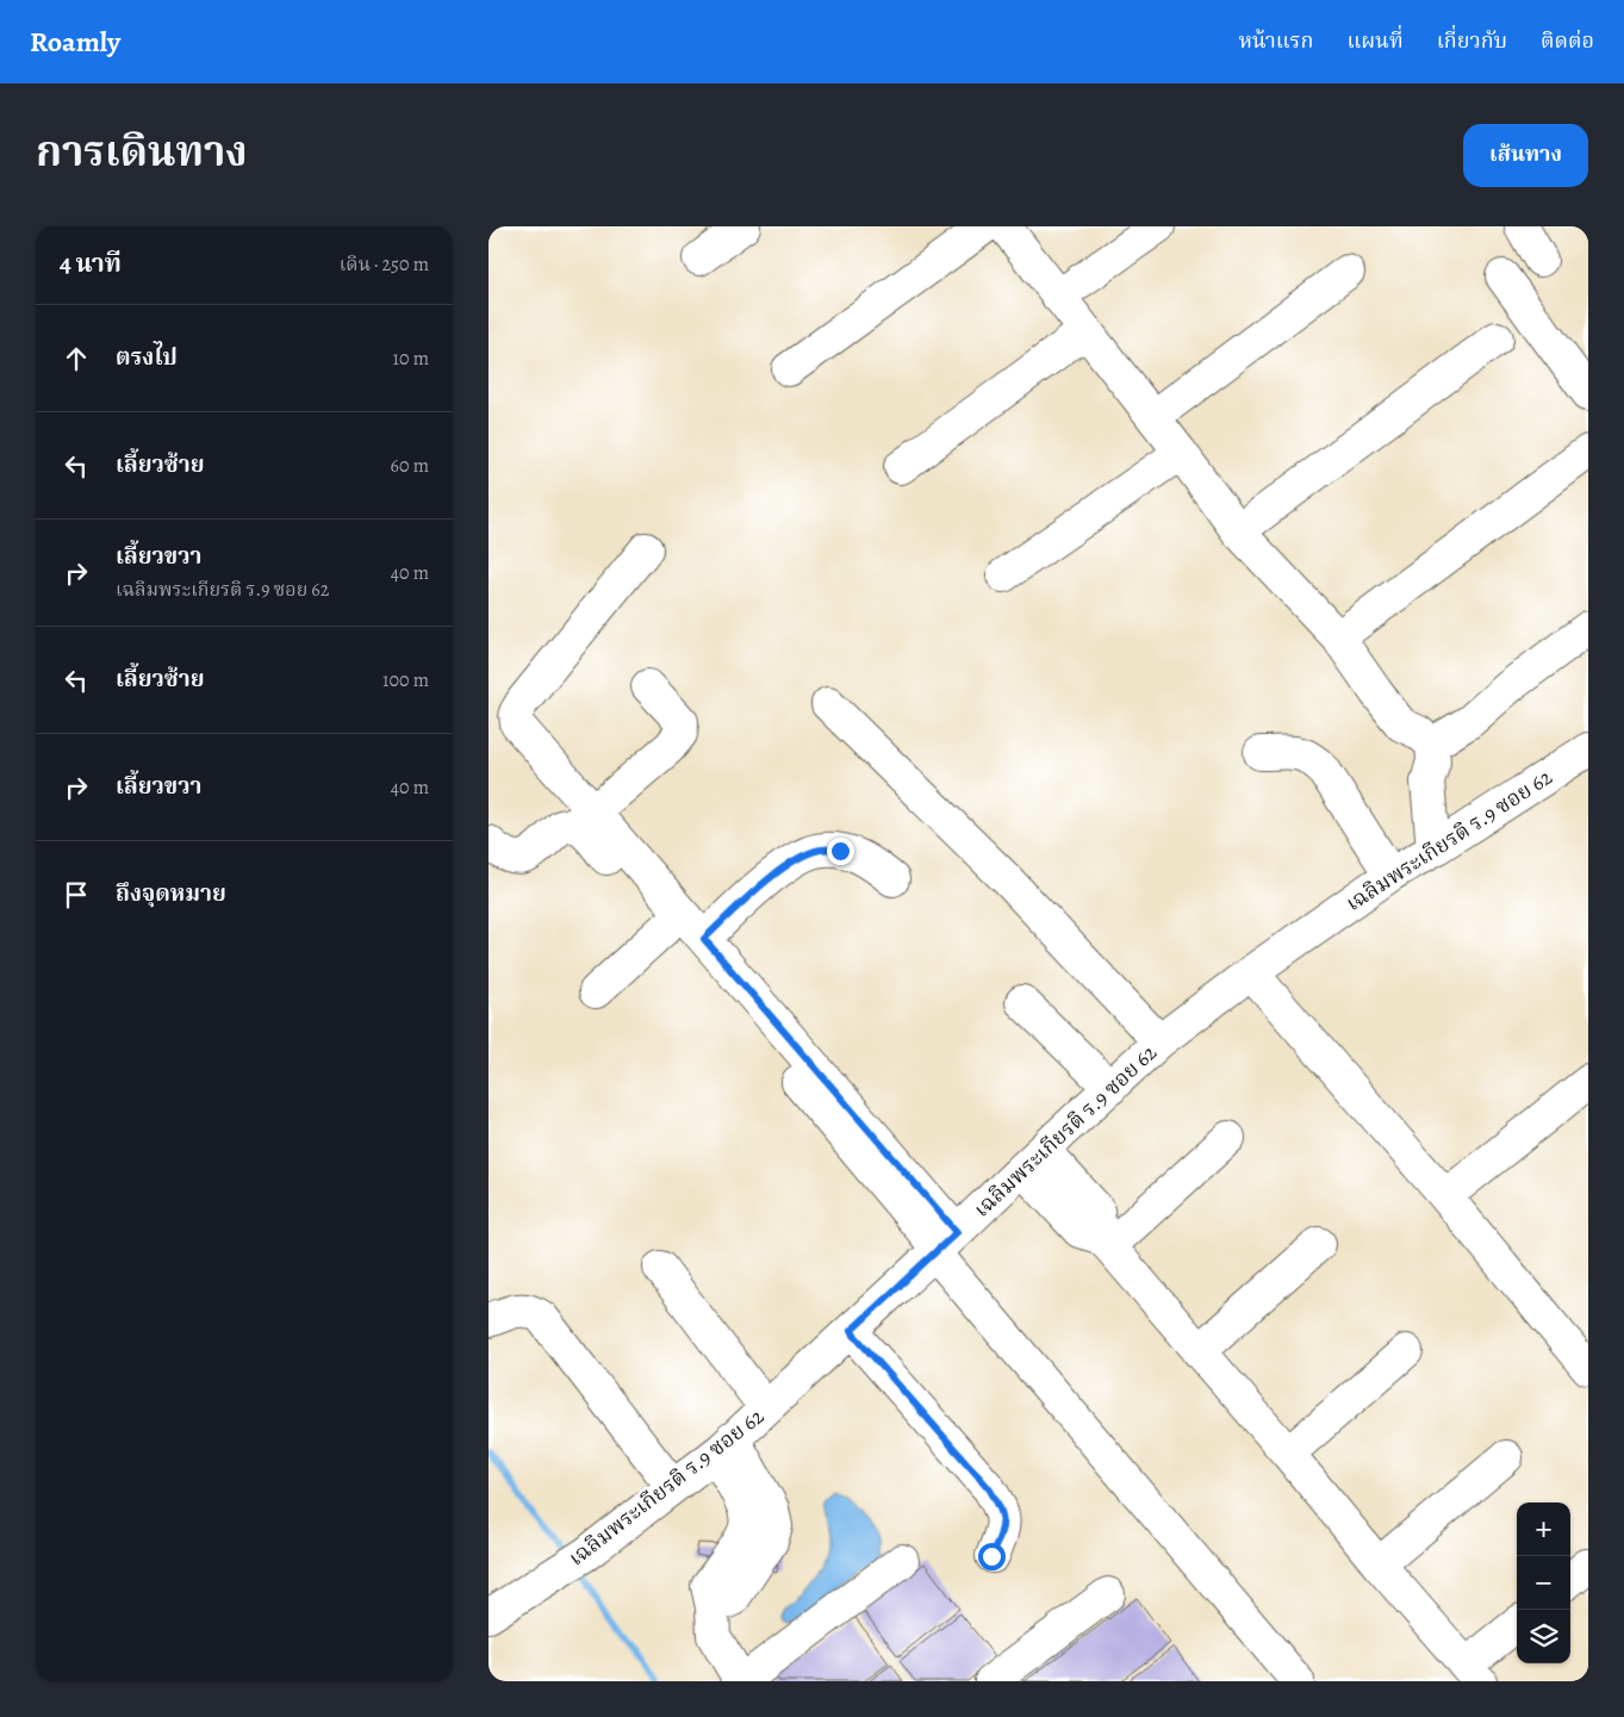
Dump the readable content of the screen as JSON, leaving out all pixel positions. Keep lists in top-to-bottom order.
{
  "streets": {
    "street": ["เฉลิมพระเกียรติ ร.9 ซอย 62"]
  },
  "page": {
    "header": "Roamly",
    "nav": [
      "หน้าแรก",
      "แผนที่",
      "เกี่ยวกับ",
      "ติดต่อ"
    ],
    "title": "การเดินทาง",
    "buttons": "เส้นทาง",
    "heading": ["4 นาที", "เดิน · 250 m"],
    "list": [
      ["ตรงไป", "10 m"],
      ["เลี้ยวซ้าย", "60 m"],
      ["เลี้ยวขวา", "เฉลิมพระเกียรติ ร.9 ซอย 62", "40 m"],
      ["เลี้ยวซ้าย", "100 m"],
      ["เลี้ยวขวา", "40 m"],
      "ถึงจุดหมาย"
    ],
    "map_buttons": ["+", "−"]
  }
}
